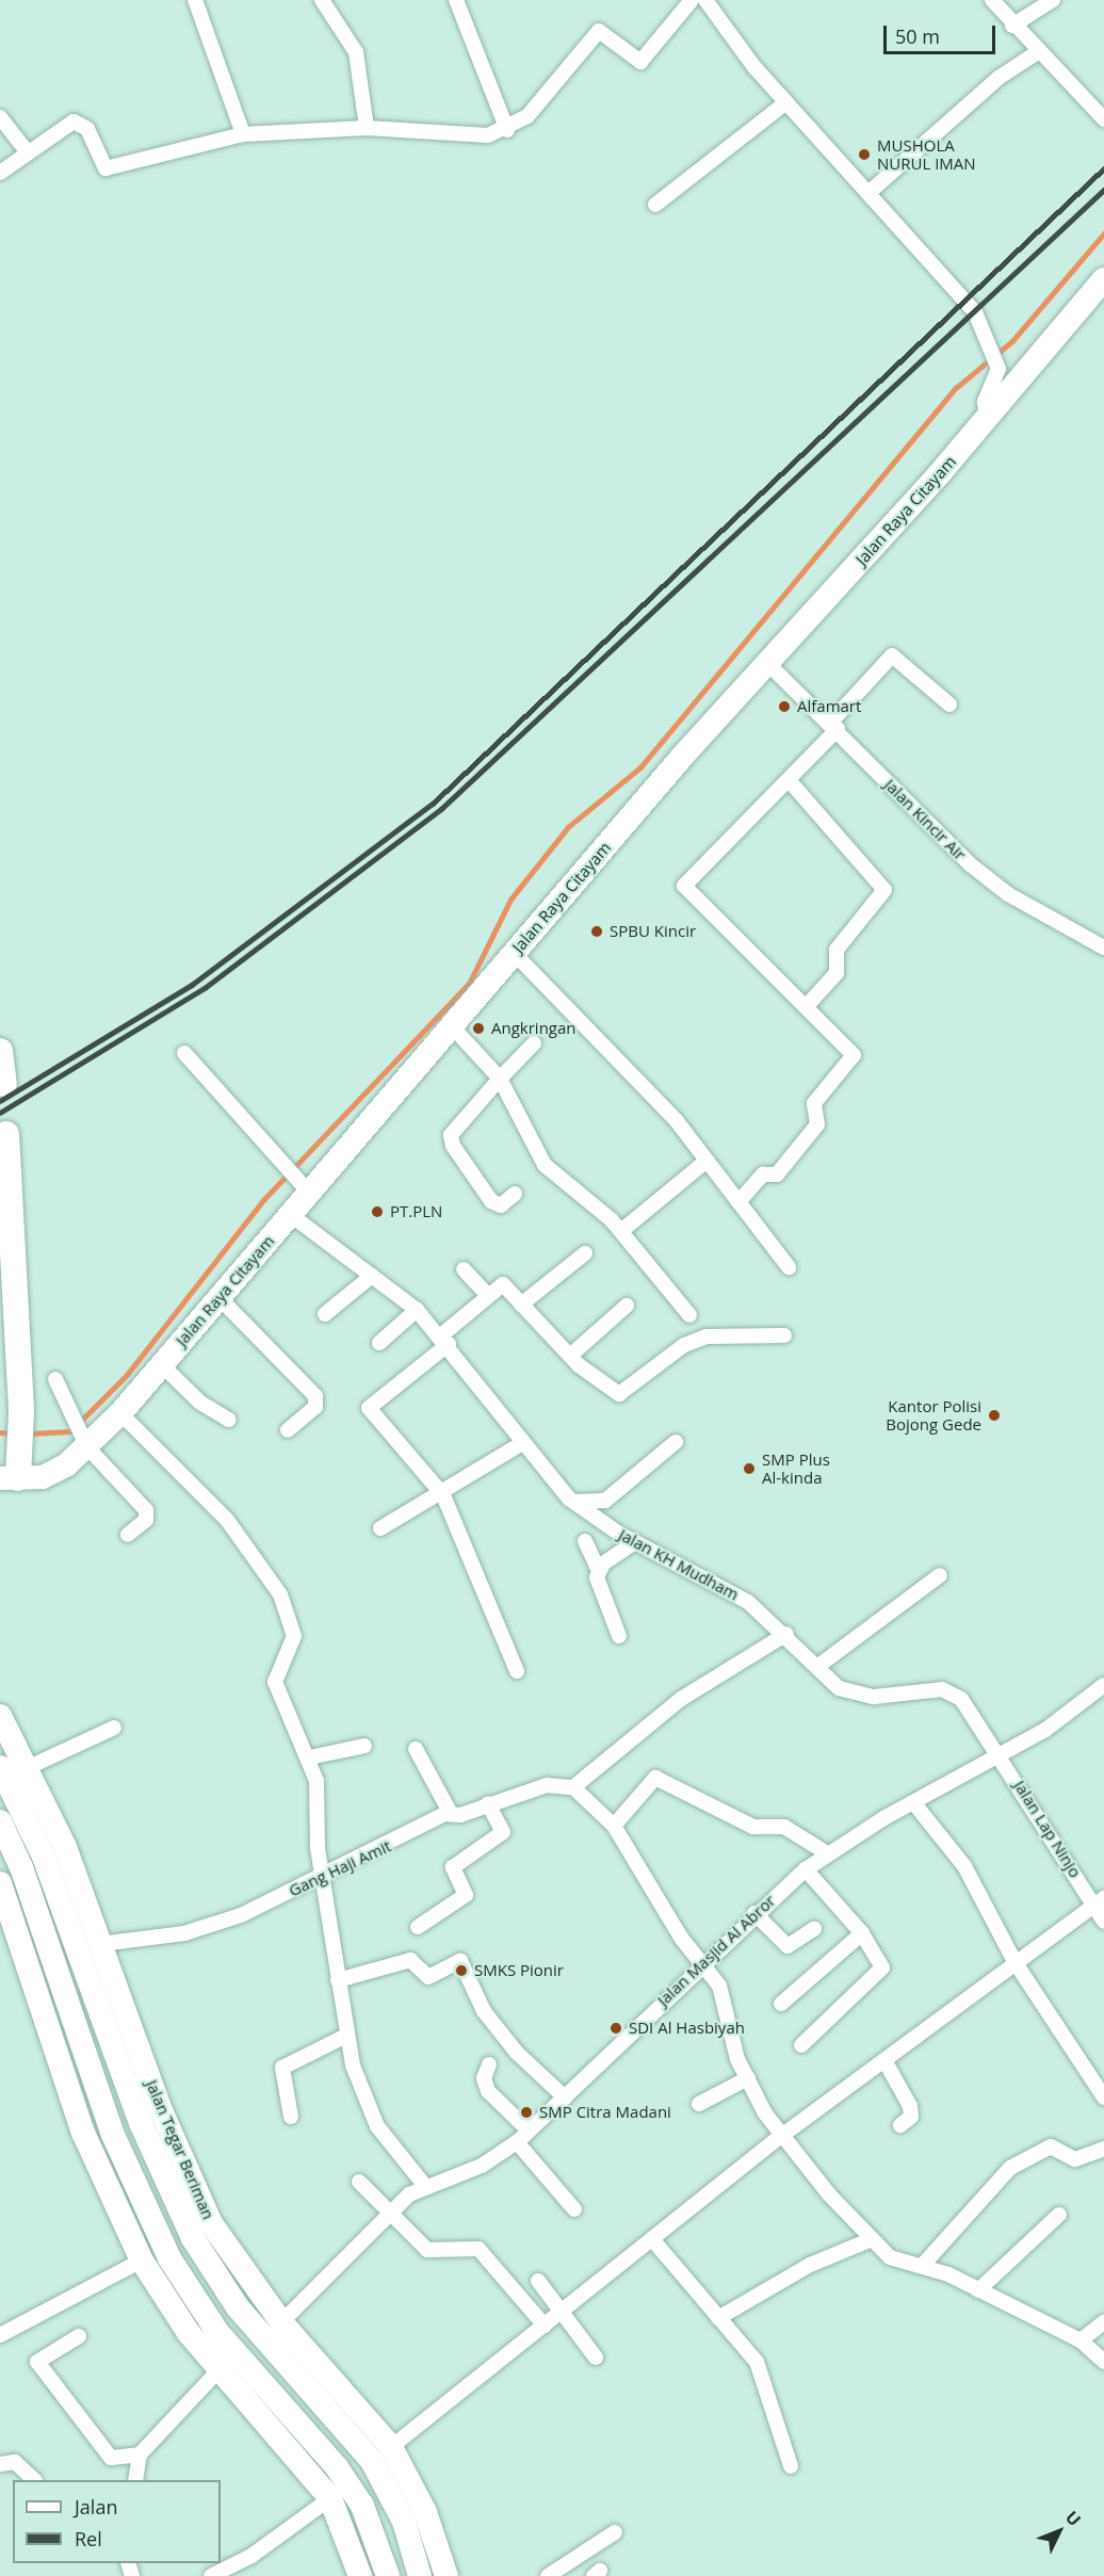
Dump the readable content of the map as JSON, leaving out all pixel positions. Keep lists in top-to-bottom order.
{
  "streets": {
    "main road": ["Jalan Raya Citayam", "Jalan Tegar Beriman"],
    "street": [
      "Jalan Kincir Air",
      "Jalan KH Mudham",
      "Jalan Lap Ninjo",
      "Gang Haji Amit",
      "Jalan Masjid Al Abror"
    ]
  },
  "crossings": [
    ["Jalan Raya Citayam", "Jalan Kincir Air"],
    ["Jalan KH Mudham", "Jalan Lap Ninjo"],
    ["Jalan KH Mudham", "Jalan Masjid Al Abror"],
    ["Jalan Lap Ninjo", "Jalan Masjid Al Abror"],
    ["Gang Haji Amit", "Jalan Tegar Beriman"],
    ["Jalan Masjid Al Abror", "Jalan Tegar Beriman"]
  ],
  "places": [
    "MUSHOLA NURUL IMAN",
    "Alfamart",
    "SPBU Kincir",
    "Angkringan",
    "PT.PLN",
    "Kantor Polisi Bojong Gede",
    "SMP Plus Al-kinda",
    "SMKS Pionir",
    "SDI Al Hasbiyah",
    "SMP Citra Madani"
  ],
  "legend": ["Jalan", "Rel"],
  "scale_bar": "50 m",
  "north": "top right"
}
